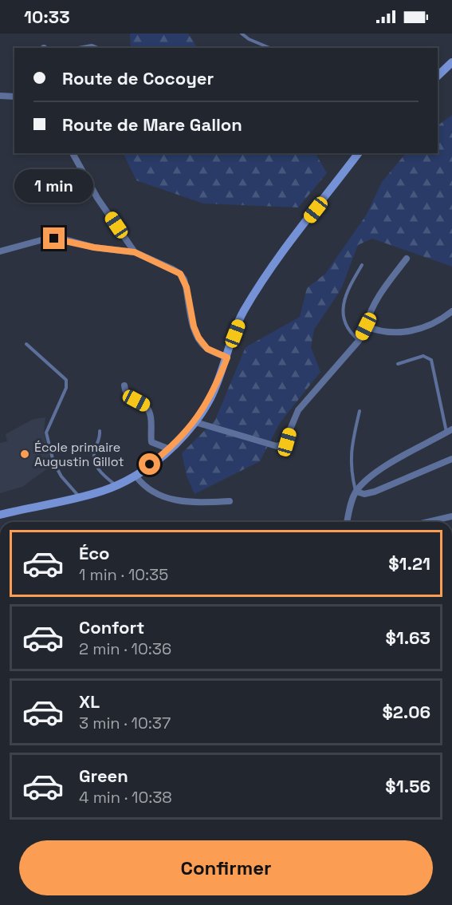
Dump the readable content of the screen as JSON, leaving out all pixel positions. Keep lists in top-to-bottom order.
{
  "places": ["École primaire Augustin Gillot"],
  "page": {
    "status": "10:33",
    "banner": ["Route de Cocoyer", "Route de Mare Gallon"],
    "bubble": "1 min",
    "list": [
      {
        "name": "Éco",
        "note": "1 min · 10:35",
        "value": "$1.21"
      },
      {
        "name": "Confort",
        "note": "2 min · 10:36",
        "value": "$1.63"
      },
      {
        "name": "XL",
        "note": "3 min · 10:37",
        "value": "$2.06"
      },
      {
        "name": "Green",
        "note": "4 min · 10:38",
        "value": "$1.56"
      }
    ],
    "buttons": "Confirmer"
  }
}
